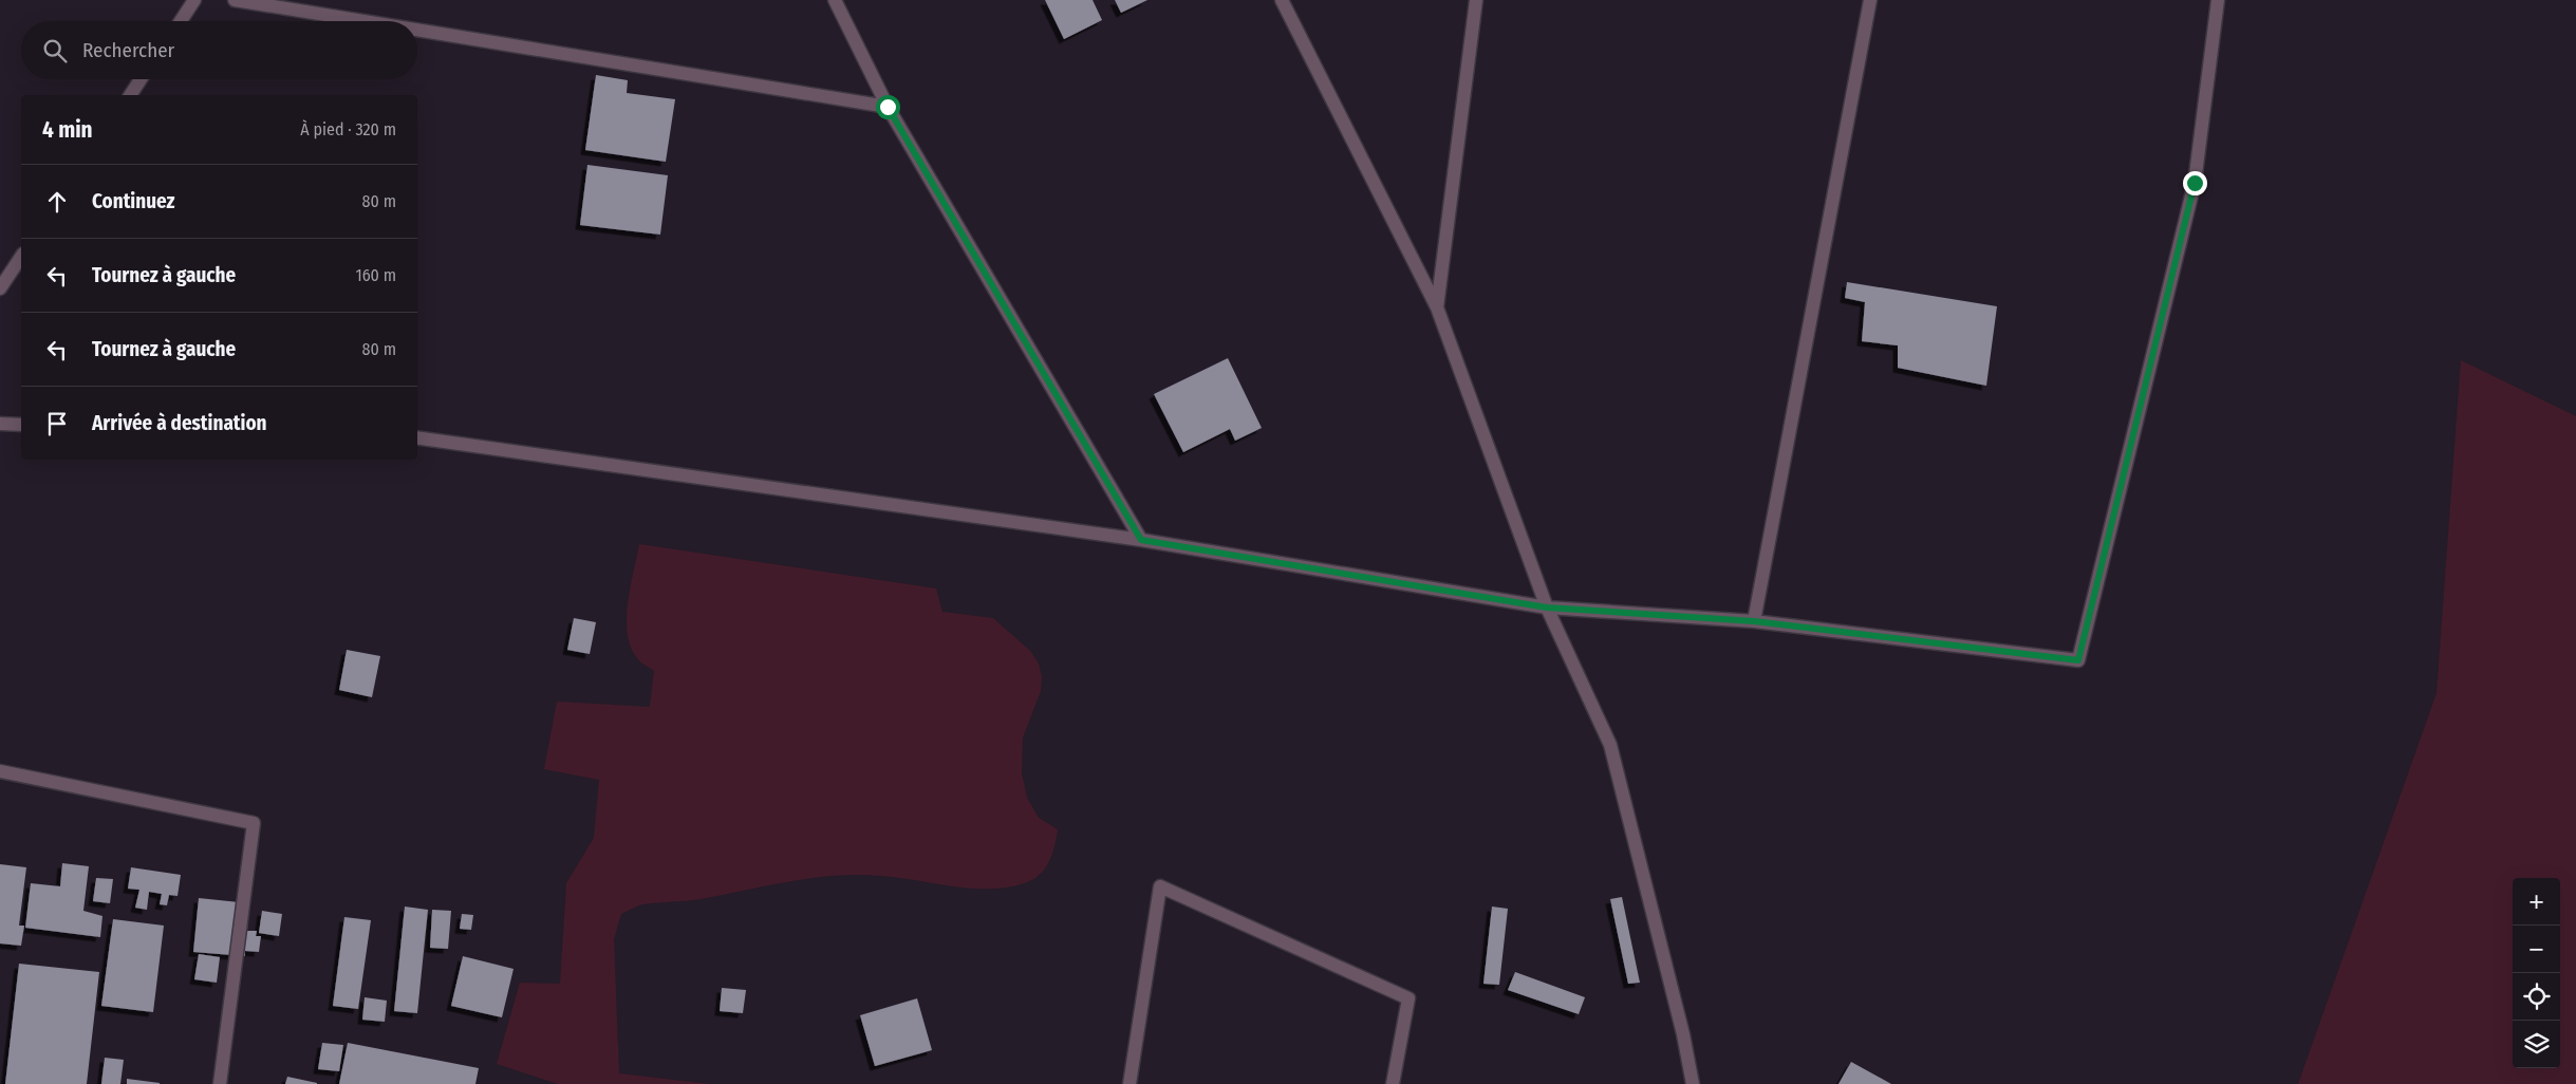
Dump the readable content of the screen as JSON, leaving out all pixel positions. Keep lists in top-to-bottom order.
{
  "page": {
    "search": "Rechercher",
    "heading": ["4 min", "À pied · 320 m"],
    "list": [
      ["Continuez", "80 m"],
      ["Tournez à gauche", "160 m"],
      ["Tournez à gauche", "80 m"],
      "Arrivée à destination"
    ],
    "map_buttons": ["+", "−"]
  }
}
